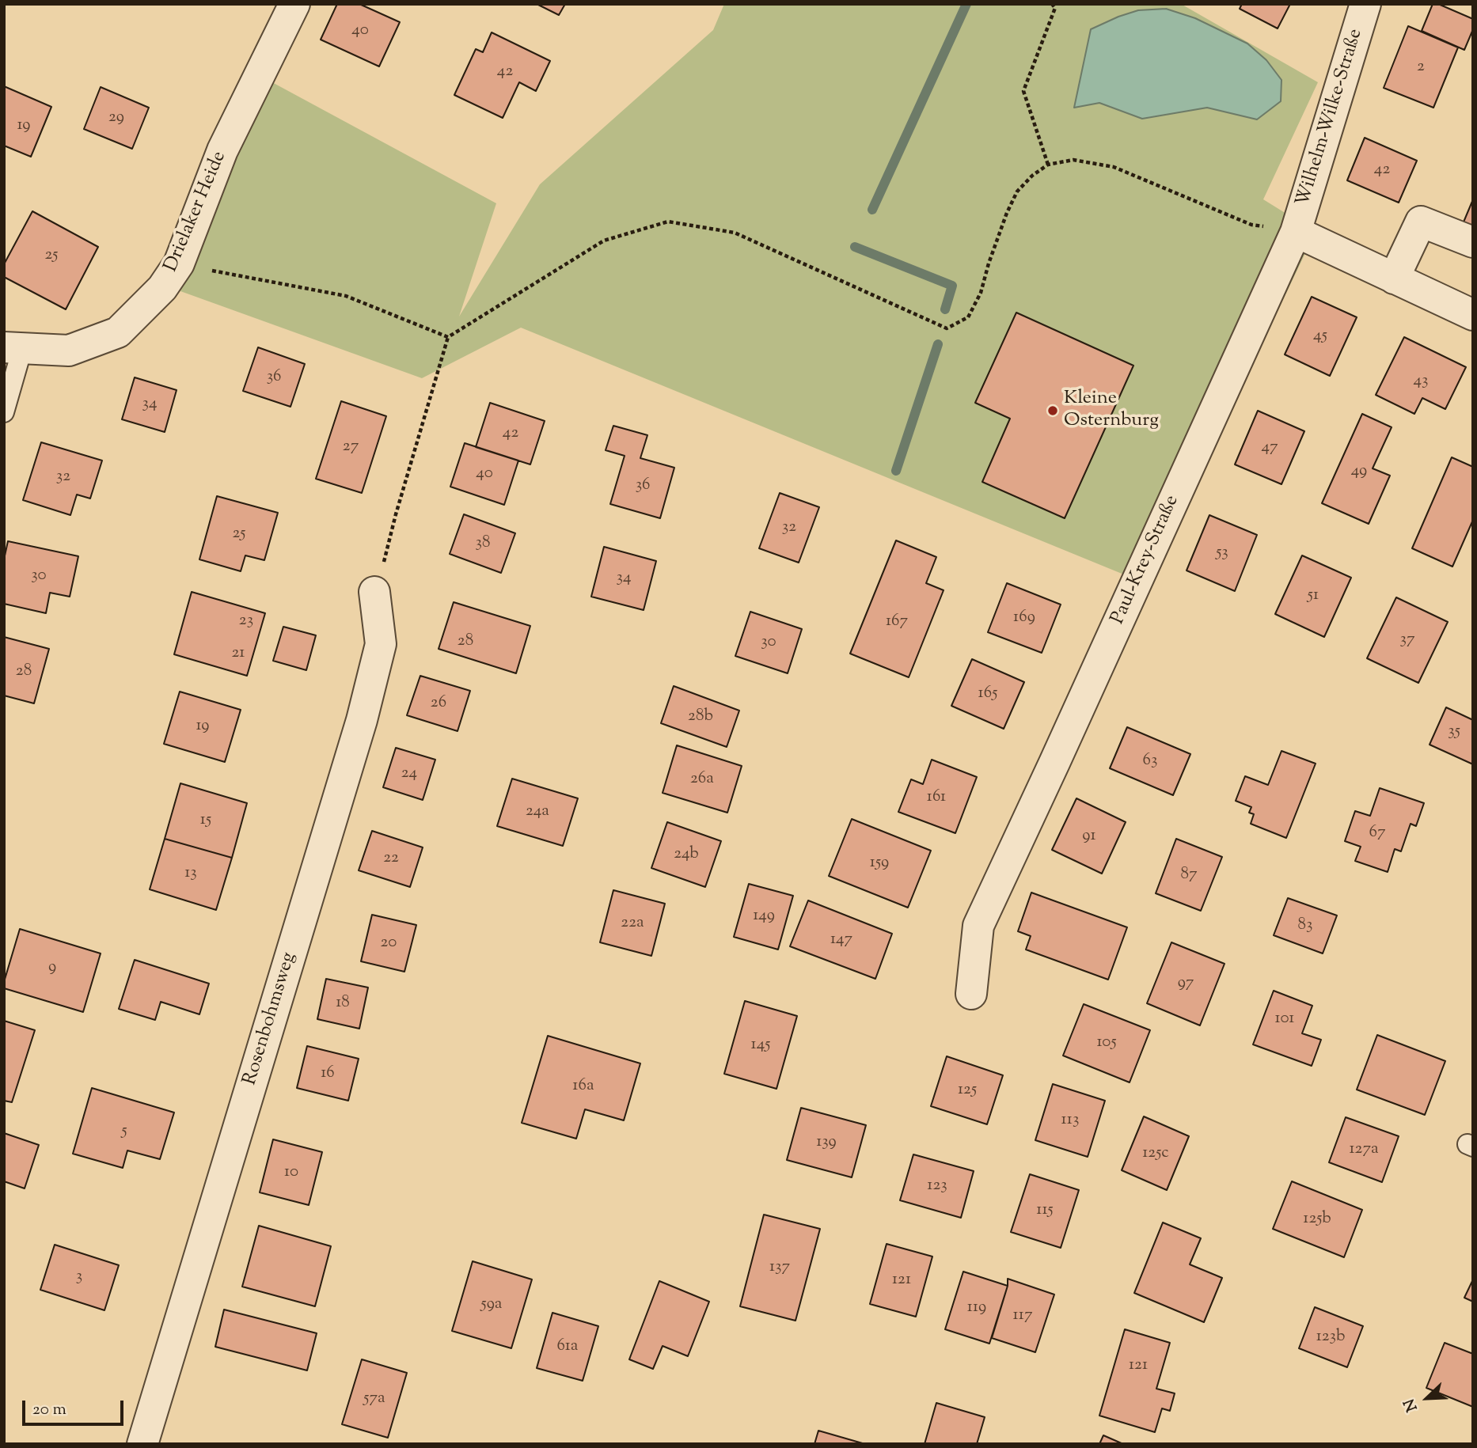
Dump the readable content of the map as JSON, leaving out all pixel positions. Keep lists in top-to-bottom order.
{
  "streets": {
    "street": [
      "Wilhelm-Wilke-Straße",
      "Drielaker Heide",
      "Paul-Krey-Straße",
      "Rosenbohmsweg"
    ]
  },
  "crossings": [
    ["Wilhelm-Wilke-Straße", "Paul-Krey-Straße"]
  ],
  "places": ["Kleine Osternburg"],
  "house_numbers": [
    "40",
    "2",
    "42",
    "29",
    "19",
    "42",
    "25",
    "45",
    "36",
    "43",
    "34",
    "42",
    "27",
    "47",
    "49",
    "40",
    "32",
    "36",
    "32",
    "25",
    "38",
    "53",
    "30",
    "34",
    "51",
    "169",
    "23",
    "167",
    "37",
    "28",
    "30",
    "21",
    "28",
    "165",
    "26",
    "28b",
    "19",
    "35",
    "63",
    "24",
    "26a",
    "161",
    "24a",
    "15",
    "67",
    "91",
    "24b",
    "22",
    "159",
    "13",
    "87",
    "149",
    "22a",
    "83",
    "147",
    "20",
    "9",
    "97",
    "18",
    "101",
    "105",
    "145",
    "16",
    "16a",
    "125",
    "113",
    "5",
    "139",
    "127a",
    "125c",
    "10",
    "123",
    "115",
    "125b",
    "137",
    "3",
    "121",
    "59a",
    "119",
    "117",
    "123b",
    "61a",
    "121",
    "57a"
  ],
  "scale_bar": "20 m",
  "north": "bottom left"
}
